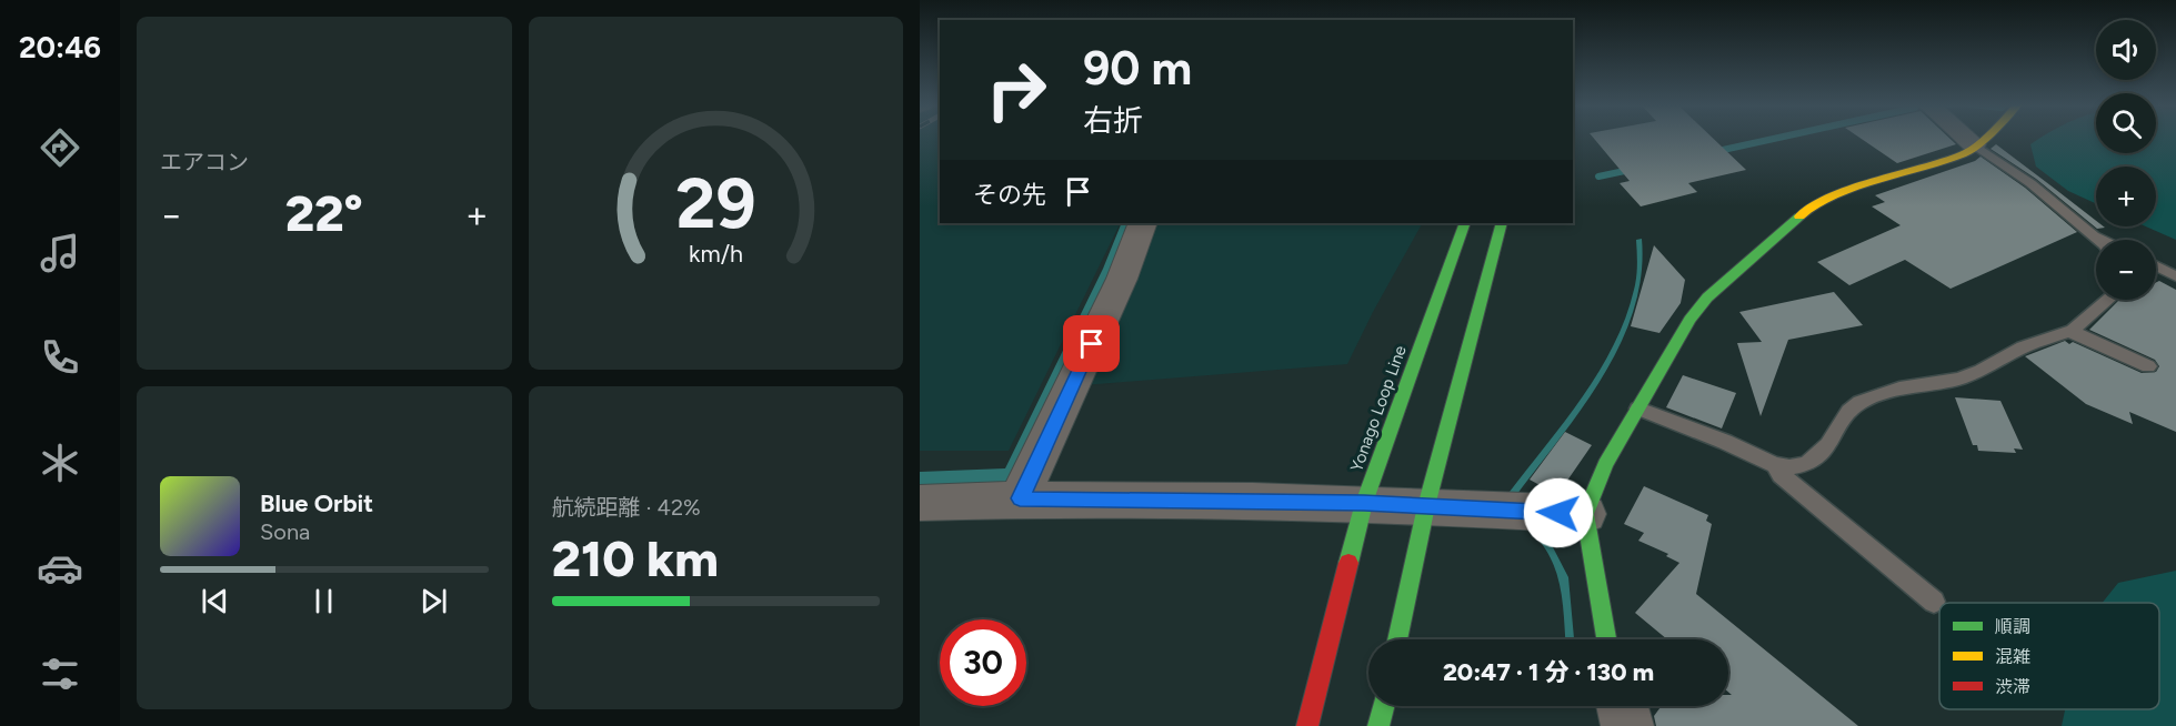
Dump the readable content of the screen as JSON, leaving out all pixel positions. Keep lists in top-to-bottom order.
{
  "streets": {
    "street": ["Yonago Loop Line"]
  },
  "legend": ["順調", "混雑", "渋滞"],
  "page": {
    "tabs": "20:46",
    "tile": [
      "エアコン",
      ["航続距離 · 42%", "210 km"]
    ],
    "map_buttons": ["+", "−"],
    "turn": ["90 m", "右折"],
    "then": "その先",
    "heat": ["−", "22°", "+"],
    "song": ["Blue Orbit", "Sona"],
    "limit": "30",
    "trip": "20:47 · 1 分 · 130 m",
    "gauge": ["29", "km/h"]
  }
}
